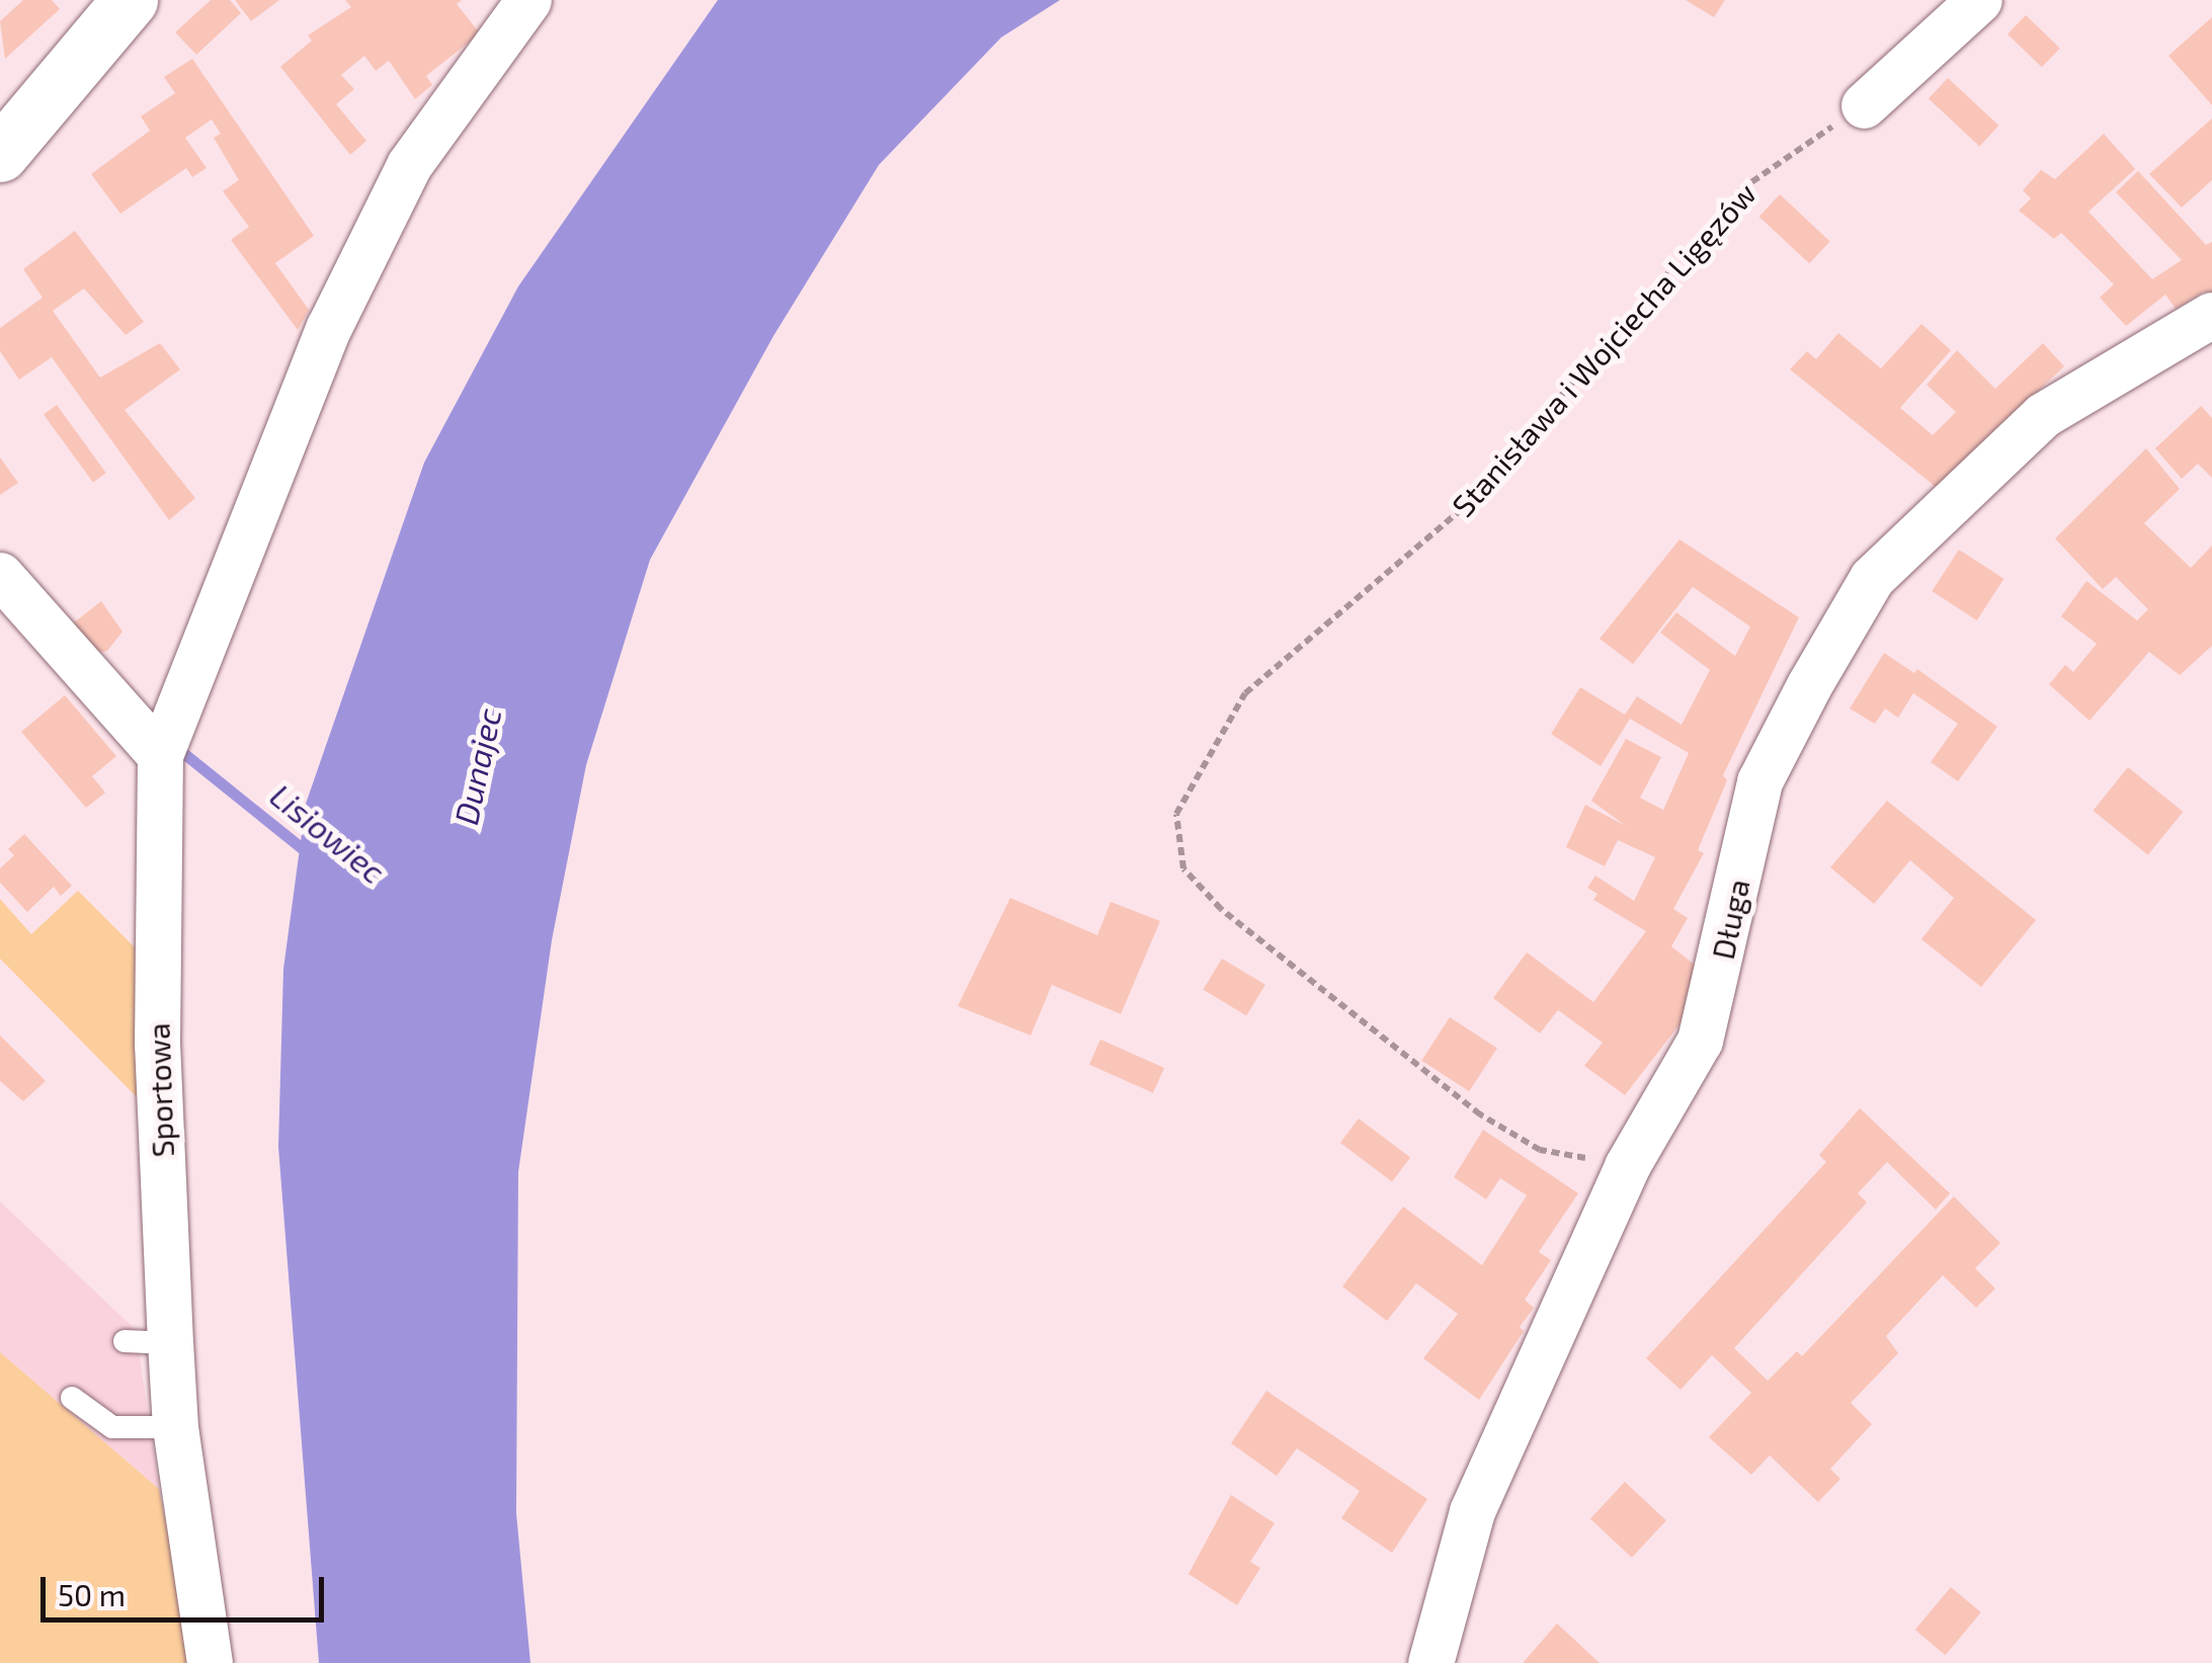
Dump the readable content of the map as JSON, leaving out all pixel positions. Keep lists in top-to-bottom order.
{
  "streets": {
    "street": ["Długa", "Sportowa"],
    "path": ["Stanisława i Wojciecha Ligęzów"]
  },
  "crossings": [
    ["Stanisława i Wojciecha Ligęzów", "Długa"]
  ],
  "water": ["Dunajec", "Lisiowiec"],
  "scale_bar": "50 m"
}
